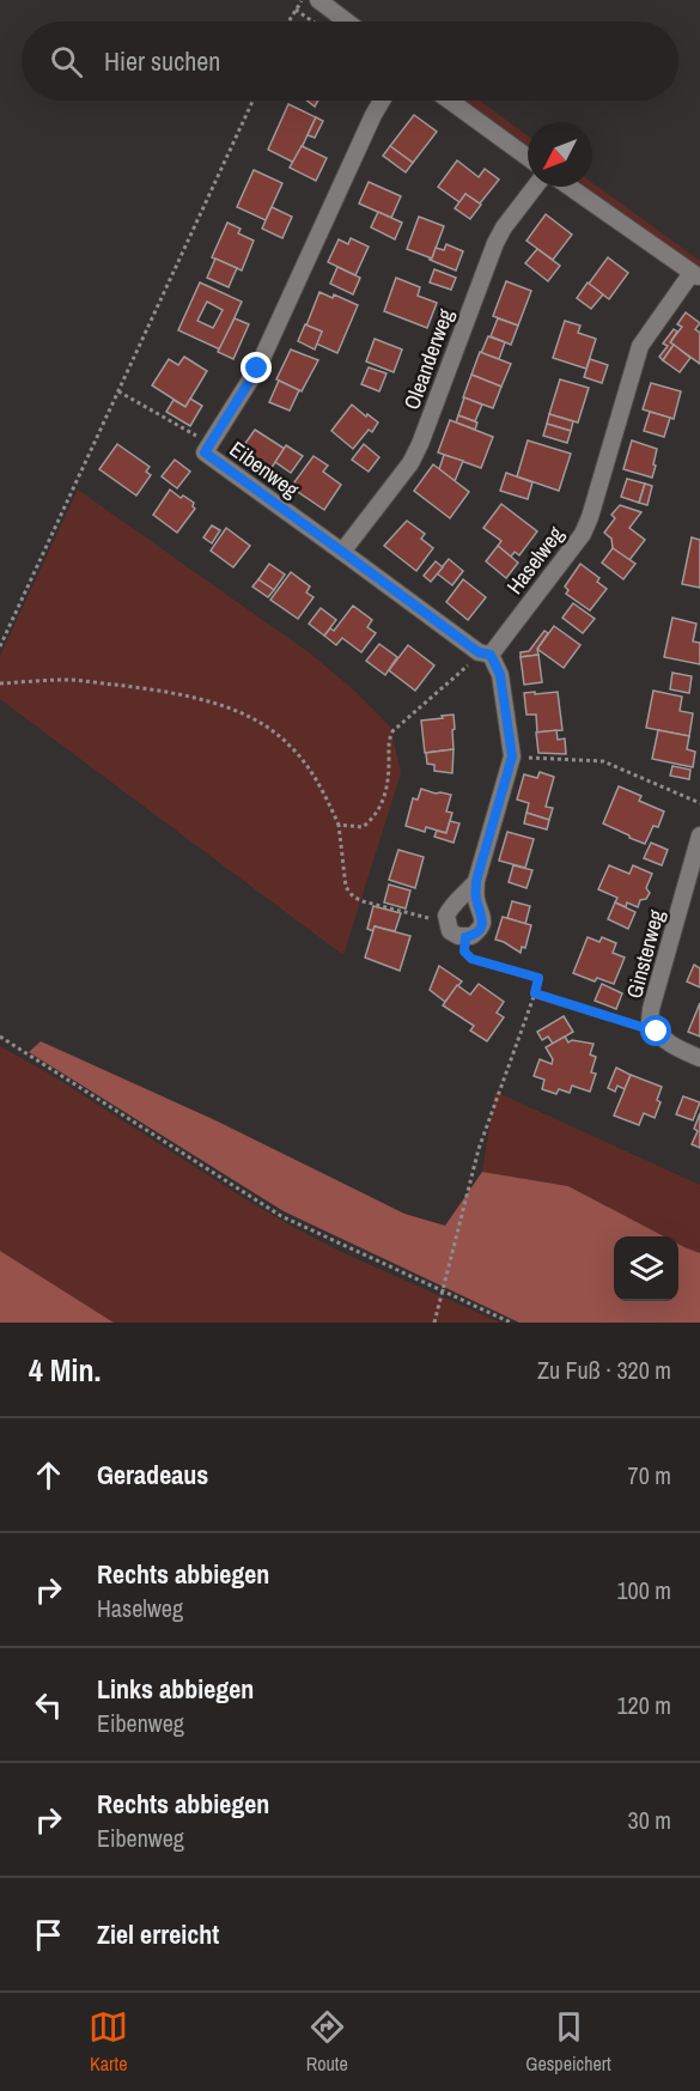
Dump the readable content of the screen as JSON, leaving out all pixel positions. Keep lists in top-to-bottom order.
{
  "streets": {
    "street": [
      "Oleanderweg",
      "Eibenweg",
      "Haselweg",
      "Ginsterweg"
    ]
  },
  "crossings": [
    ["Oleanderweg", "Eibenweg"],
    ["Eibenweg", "Haselweg"]
  ],
  "north": "bottom left",
  "page": {
    "search": "Hier suchen",
    "heading": ["4 Min.", "Zu Fuß · 320 m"],
    "list": [
      ["Geradeaus", "70 m"],
      ["Rechts abbiegen", "Haselweg", "100 m"],
      ["Links abbiegen", "Eibenweg", "120 m"],
      ["Rechts abbiegen", "Eibenweg", "30 m"],
      "Ziel erreicht"
    ],
    "nav": ["Karte", "Route", "Gespeichert"]
  }
}
